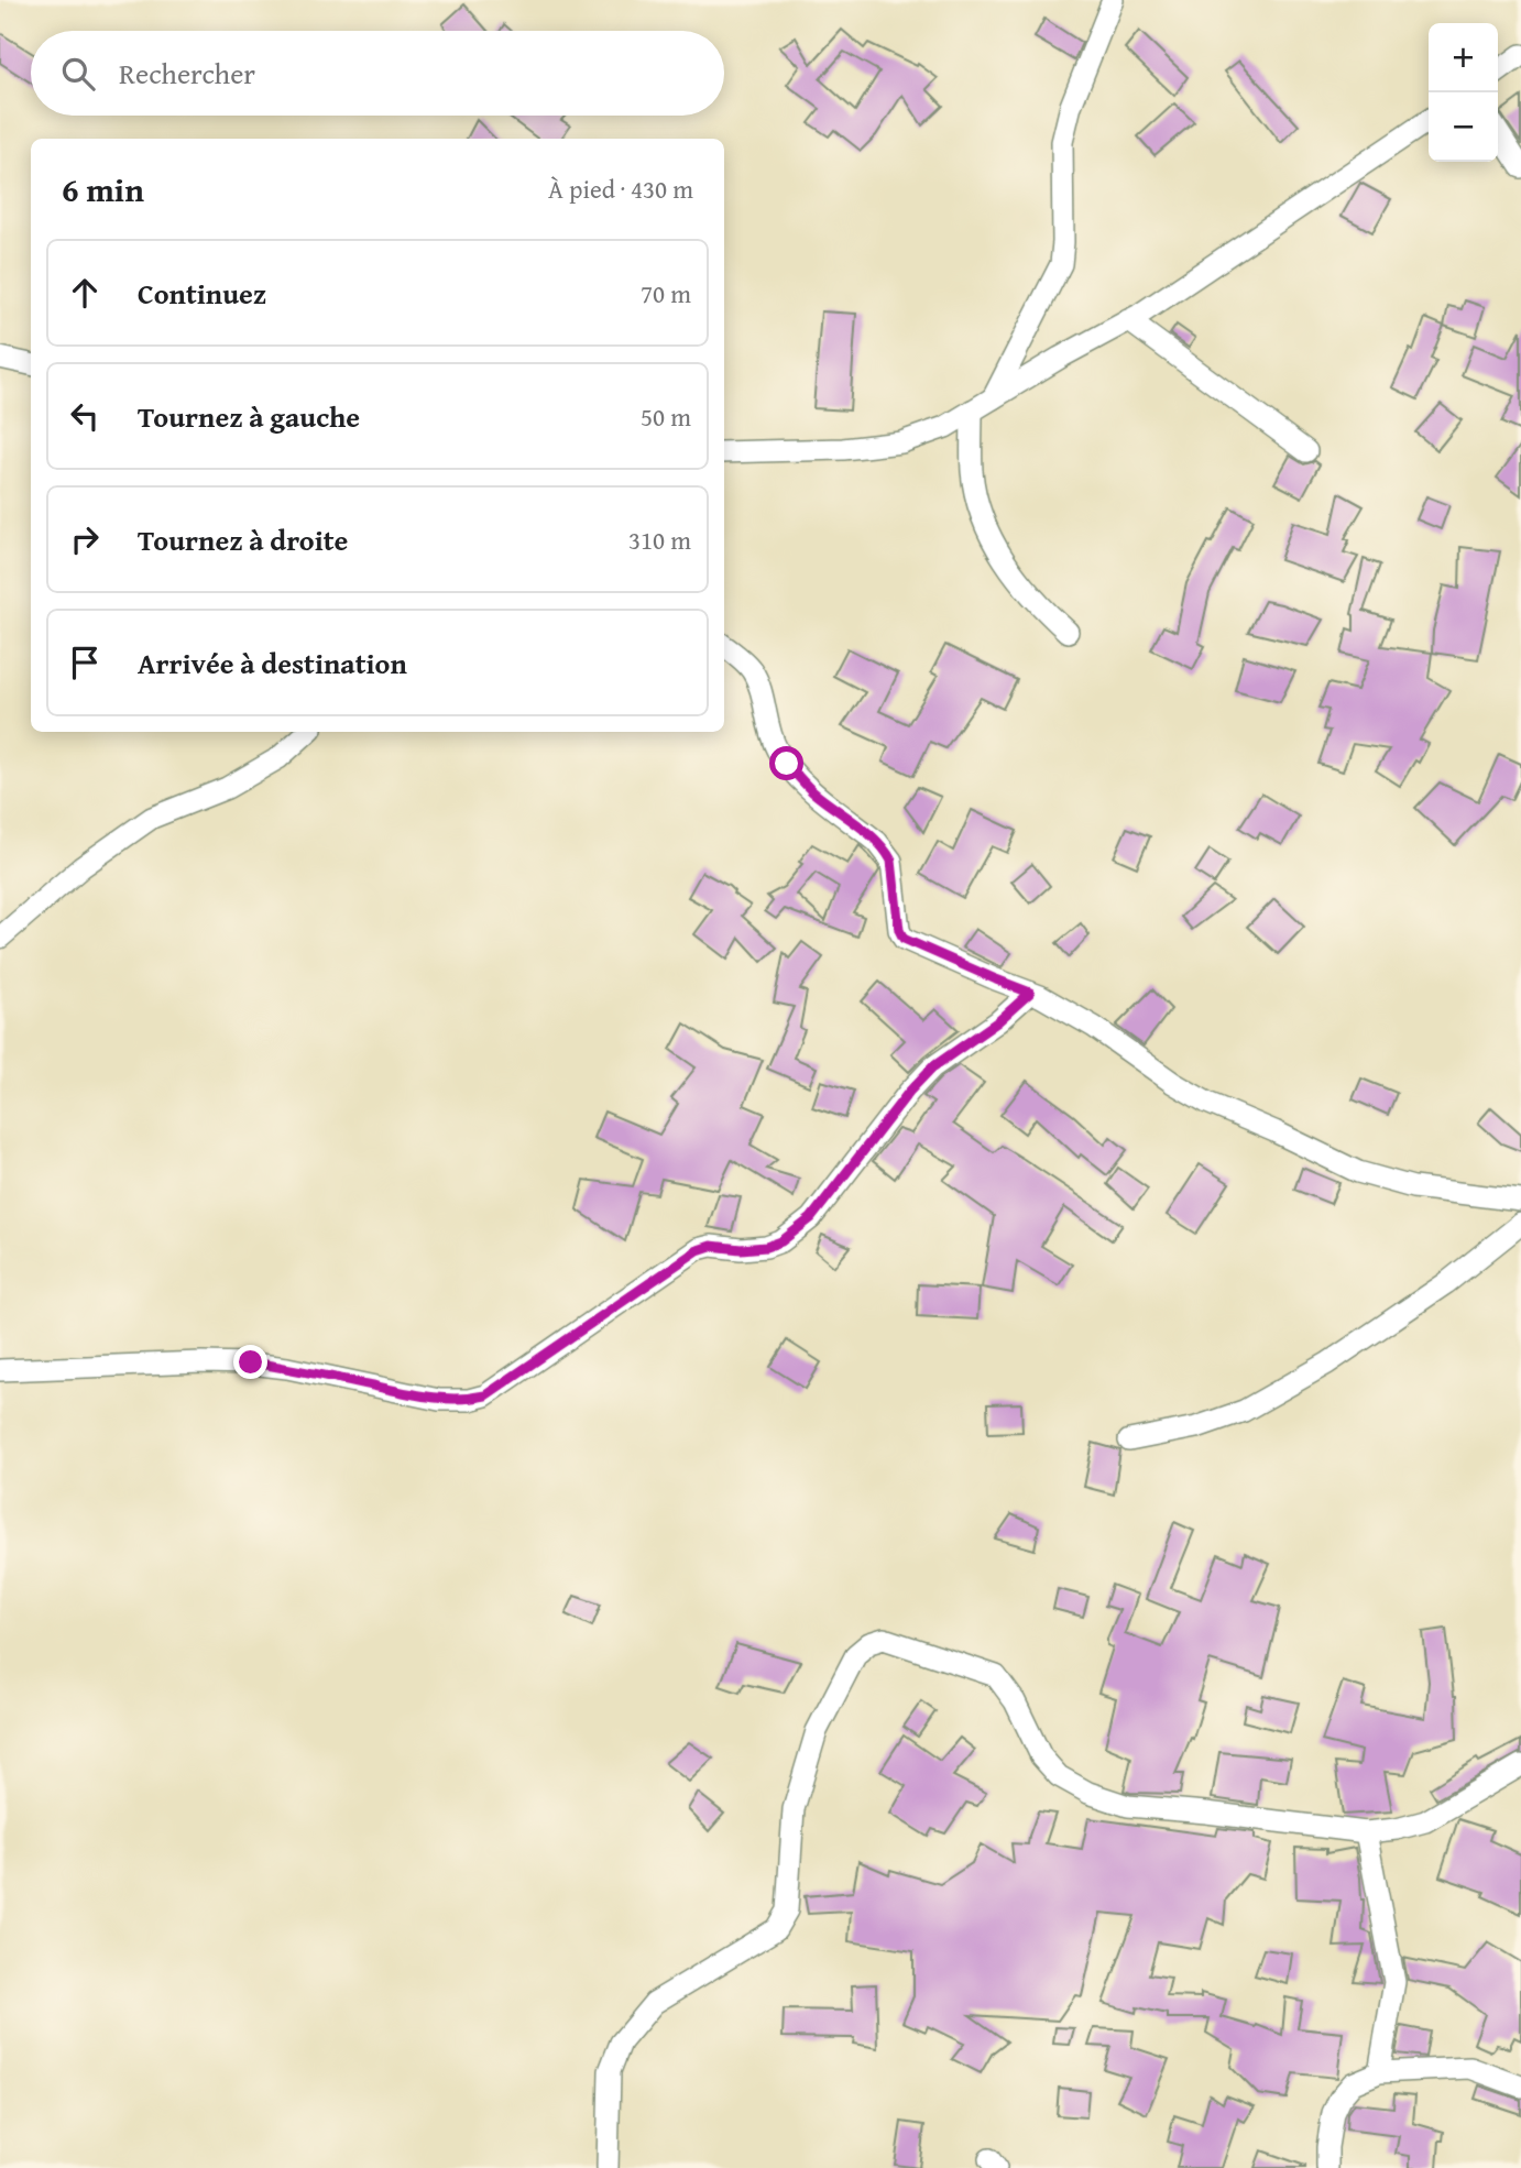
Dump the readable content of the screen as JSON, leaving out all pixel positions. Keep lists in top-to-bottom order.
{
  "page": {
    "map_buttons": ["+", "−"],
    "search": "Rechercher",
    "heading": ["6 min", "À pied · 430 m"],
    "list": [
      ["Continuez", "70 m"],
      ["Tournez à gauche", "50 m"],
      ["Tournez à droite", "310 m"],
      "Arrivée à destination"
    ]
  }
}
